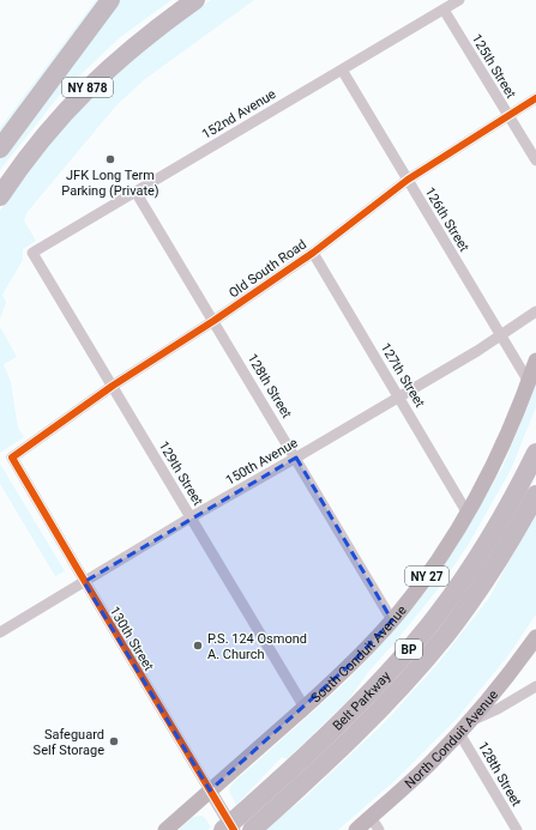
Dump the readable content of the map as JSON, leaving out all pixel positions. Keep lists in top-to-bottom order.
{
  "streets": {
    "highway": ["NY 878", "BP", "Belt Parkway"],
    "main road": ["NY 27", "South Conduit Avenue", "North Conduit Avenue"],
    "street": [
      "125th Street",
      "152nd Avenue",
      "126th Street",
      "Old South Road",
      "127th Street",
      "128th Street",
      "150th Avenue",
      "129th Street",
      "130th Street"
    ]
  },
  "crossings": [
    ["125th Street", "152nd Avenue"],
    ["125th Street", "Old South Road"],
    ["152nd Avenue", "126th Street"],
    ["152nd Avenue", "128th Street"],
    ["152nd Avenue", "129th Street"],
    ["126th Street", "Old South Road"],
    ["126th Street", "150th Avenue"],
    ["126th Street", "South Conduit Avenue"],
    ["Old South Road", "127th Street"],
    ["Old South Road", "128th Street"],
    ["Old South Road", "129th Street"],
    ["Old South Road", "130th Street"],
    ["127th Street", "150th Avenue"],
    ["127th Street", "South Conduit Avenue"],
    ["128th Street", "150th Avenue"],
    ["128th Street", "South Conduit Avenue"],
    ["128th Street", "North Conduit Avenue"],
    ["150th Avenue", "129th Street"],
    ["150th Avenue", "130th Street"],
    ["129th Street", "South Conduit Avenue"],
    ["130th Street", "South Conduit Avenue"],
    ["130th Street", "Belt Parkway"]
  ],
  "places": ["JFK Long Term Parking (Private)", "P.S. 124 Osmond A. Church", "Safeguard Self Storage"]
}
